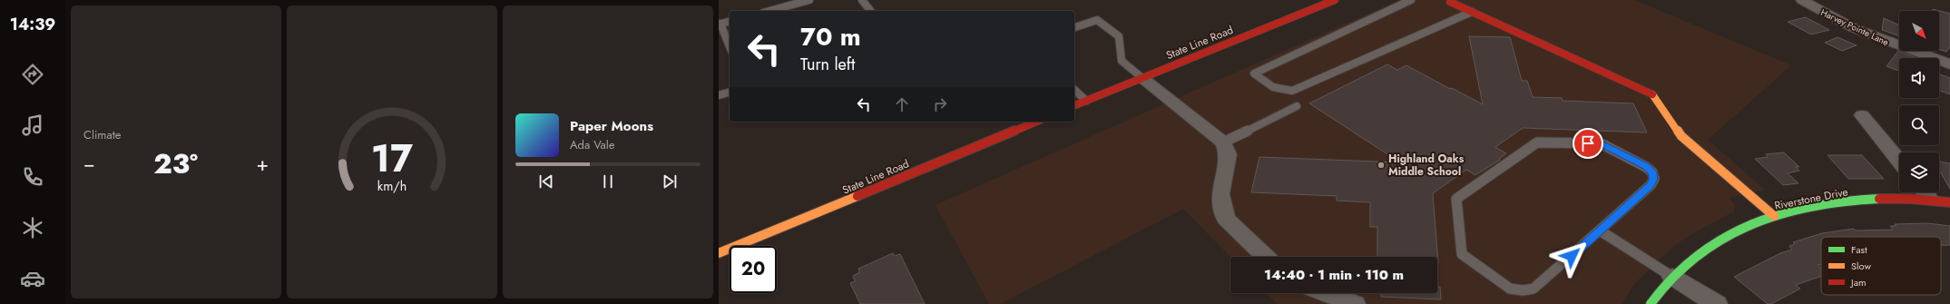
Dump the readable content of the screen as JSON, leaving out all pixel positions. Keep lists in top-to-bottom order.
{
  "streets": {
    "street": ["Harvey Pointe Lane", "State Line Road", "Riverstone Drive"]
  },
  "places": ["Highland Oaks Middle School"],
  "legend": ["Fast", "Slow", "Jam"],
  "north": "bottom right",
  "page": {
    "tabs": "14:39",
    "tile": "Climate",
    "turn": ["70 m", "Turn left"],
    "song": ["Paper Moons", "Ada Vale"],
    "heat": ["−", "23°", "+"],
    "limit": "20",
    "trip": "14:40 · 1 min · 110 m",
    "gauge": ["17", "km/h"]
  }
}
